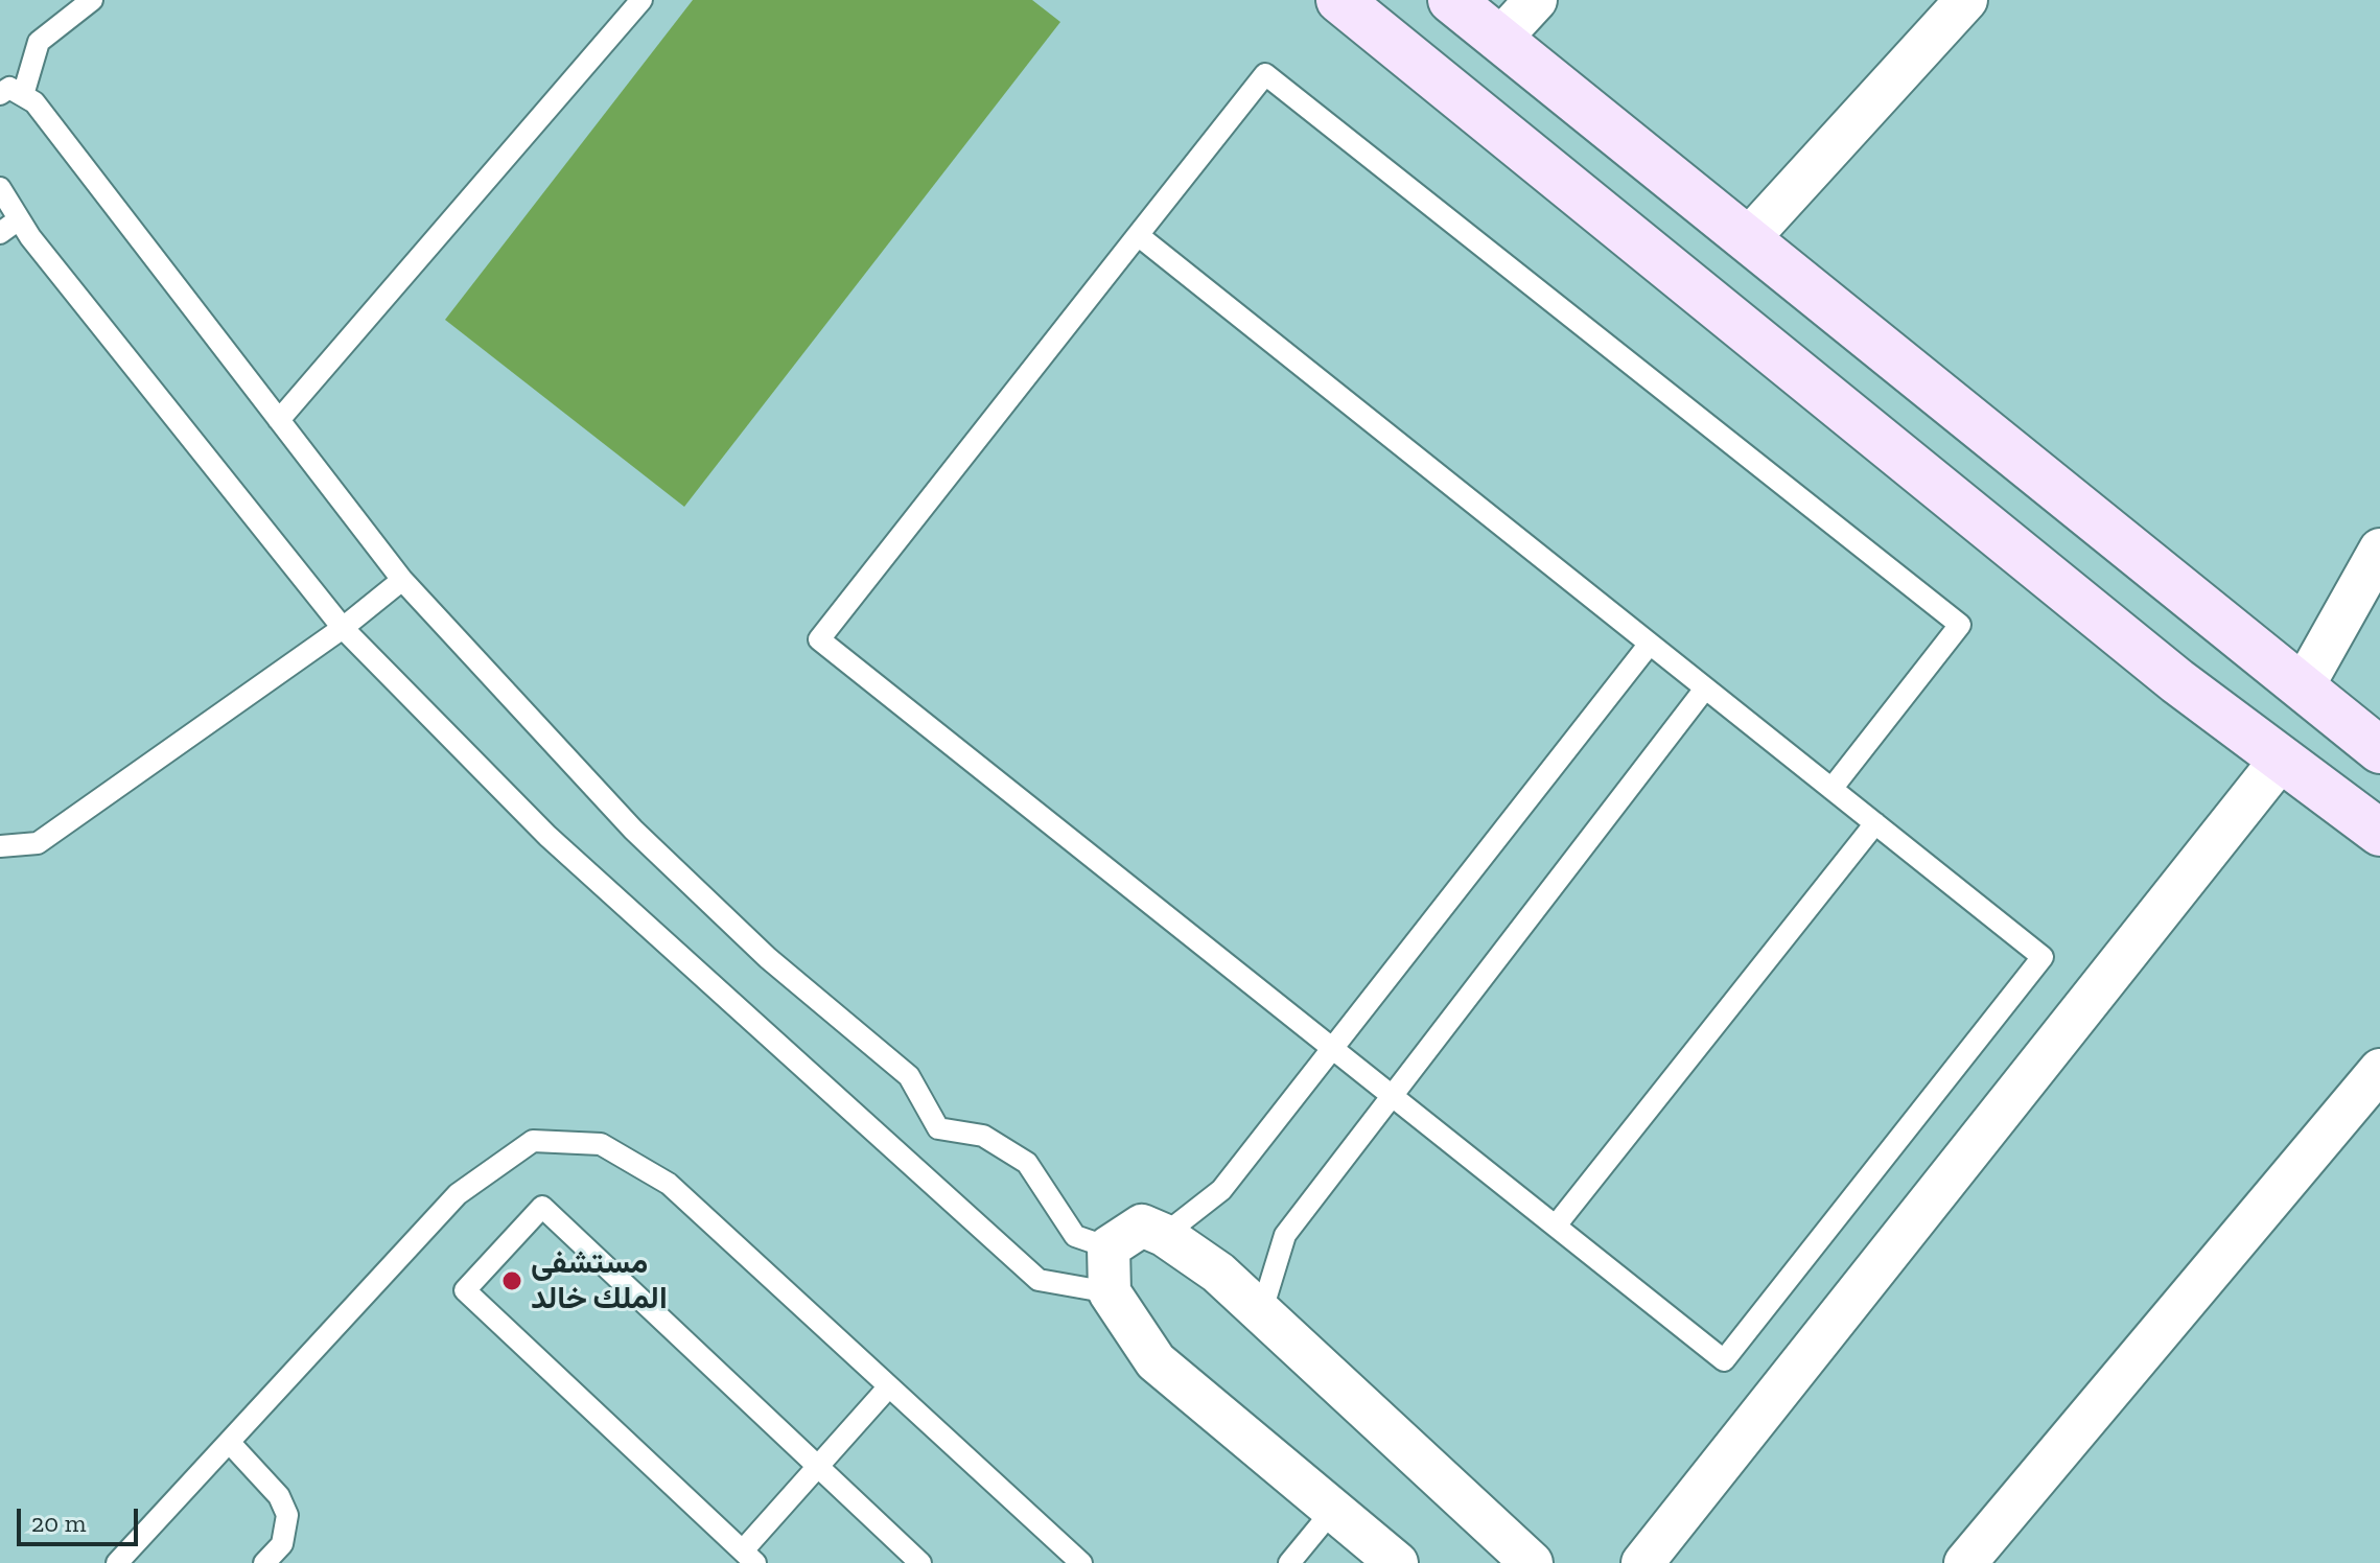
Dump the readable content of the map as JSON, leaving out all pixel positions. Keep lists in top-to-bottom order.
{
  "places": ["مستشفى الملك خالد"],
  "scale_bar": "20 m"
}
